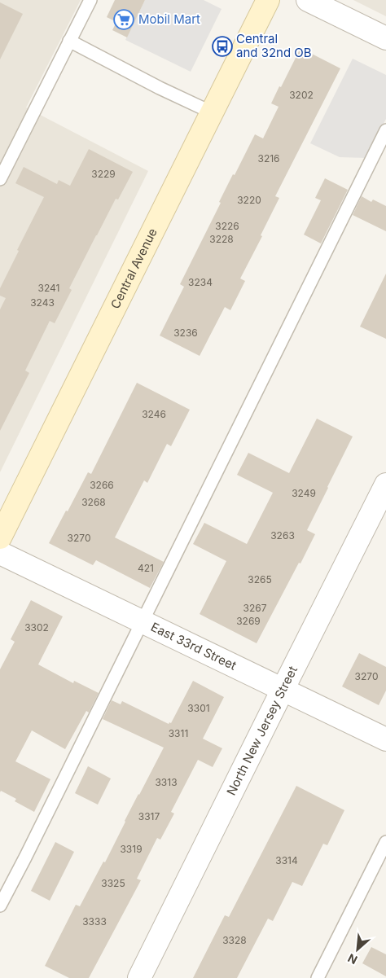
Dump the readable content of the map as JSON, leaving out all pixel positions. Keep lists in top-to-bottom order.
{
  "streets": {
    "main road": ["Central Avenue"],
    "street": ["East 33rd Street", "North New Jersey Street"]
  },
  "crossings": [
    ["East 33rd Street", "North New Jersey Street"]
  ],
  "places": {
    "supermarket": ["Mobil Mart"],
    "bus stop": ["Central and 32nd OB"]
  },
  "house_numbers": [
    "3202",
    "3216",
    "3229",
    "3220",
    "3226",
    "3228",
    "3234",
    "3241",
    "3243",
    "3236",
    "3246",
    "3266",
    "3249",
    "3268",
    "3263",
    "3270",
    "421",
    "3265",
    "3267",
    "3269",
    "3302",
    "3270",
    "3301",
    "3311",
    "3313",
    "3317",
    "3319",
    "3314",
    "3325",
    "3333",
    "3328"
  ],
  "north": "bottom left"
}
